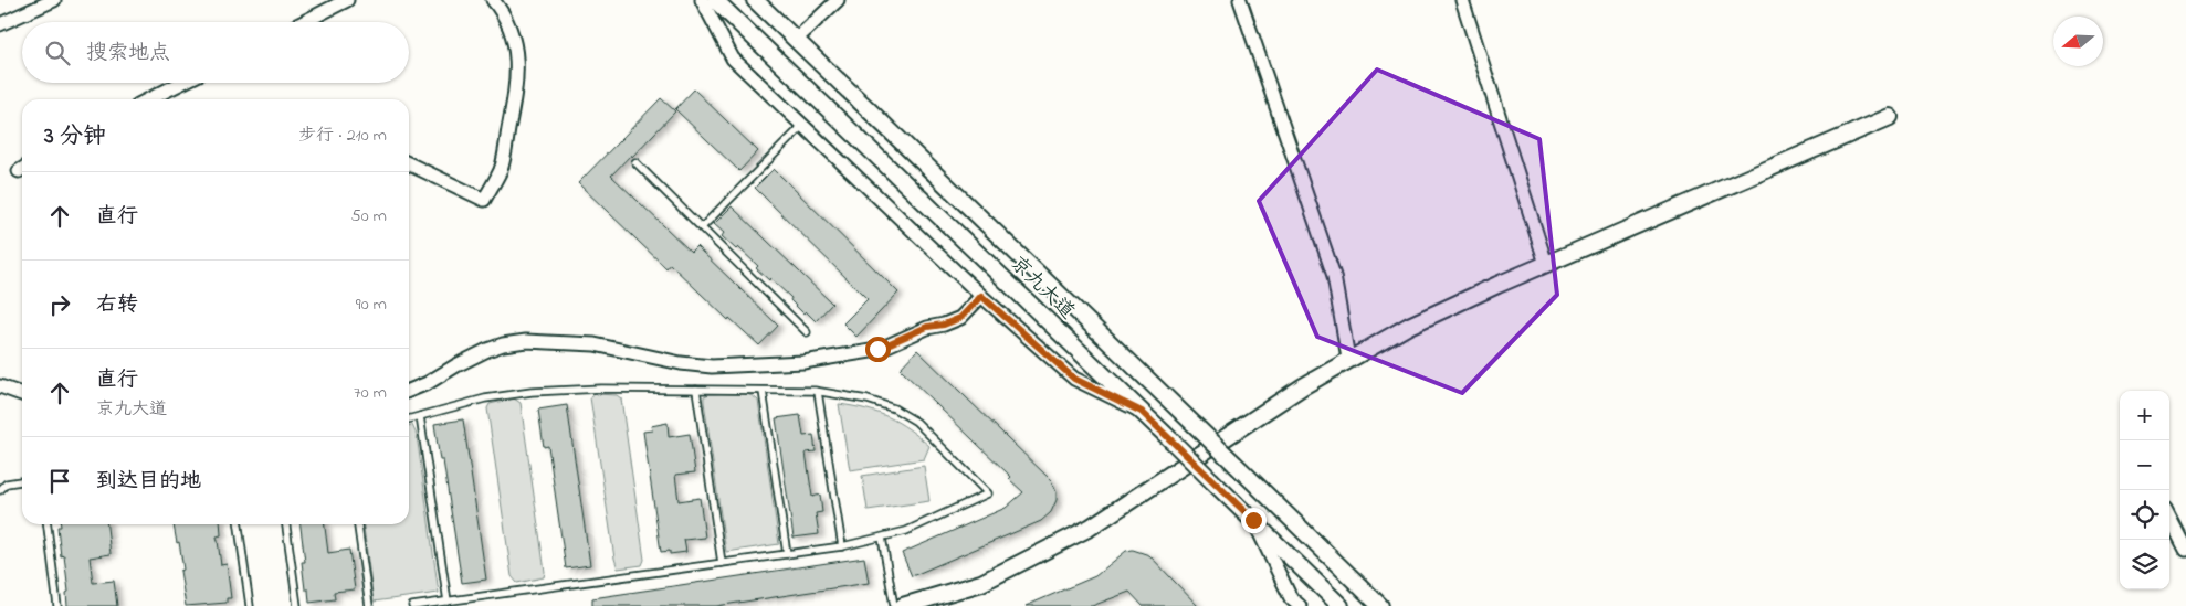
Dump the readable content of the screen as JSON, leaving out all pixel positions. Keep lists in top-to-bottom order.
{
  "streets": {
    "street": ["京九大道"]
  },
  "north": "left",
  "page": {
    "search": "搜索地点",
    "heading": ["3 分钟", "步行 · 210 m"],
    "list": [
      ["直行", "50 m"],
      ["右转", "90 m"],
      ["直行", "京九大道", "70 m"],
      "到达目的地"
    ],
    "map_buttons": ["+", "−"]
  }
}
